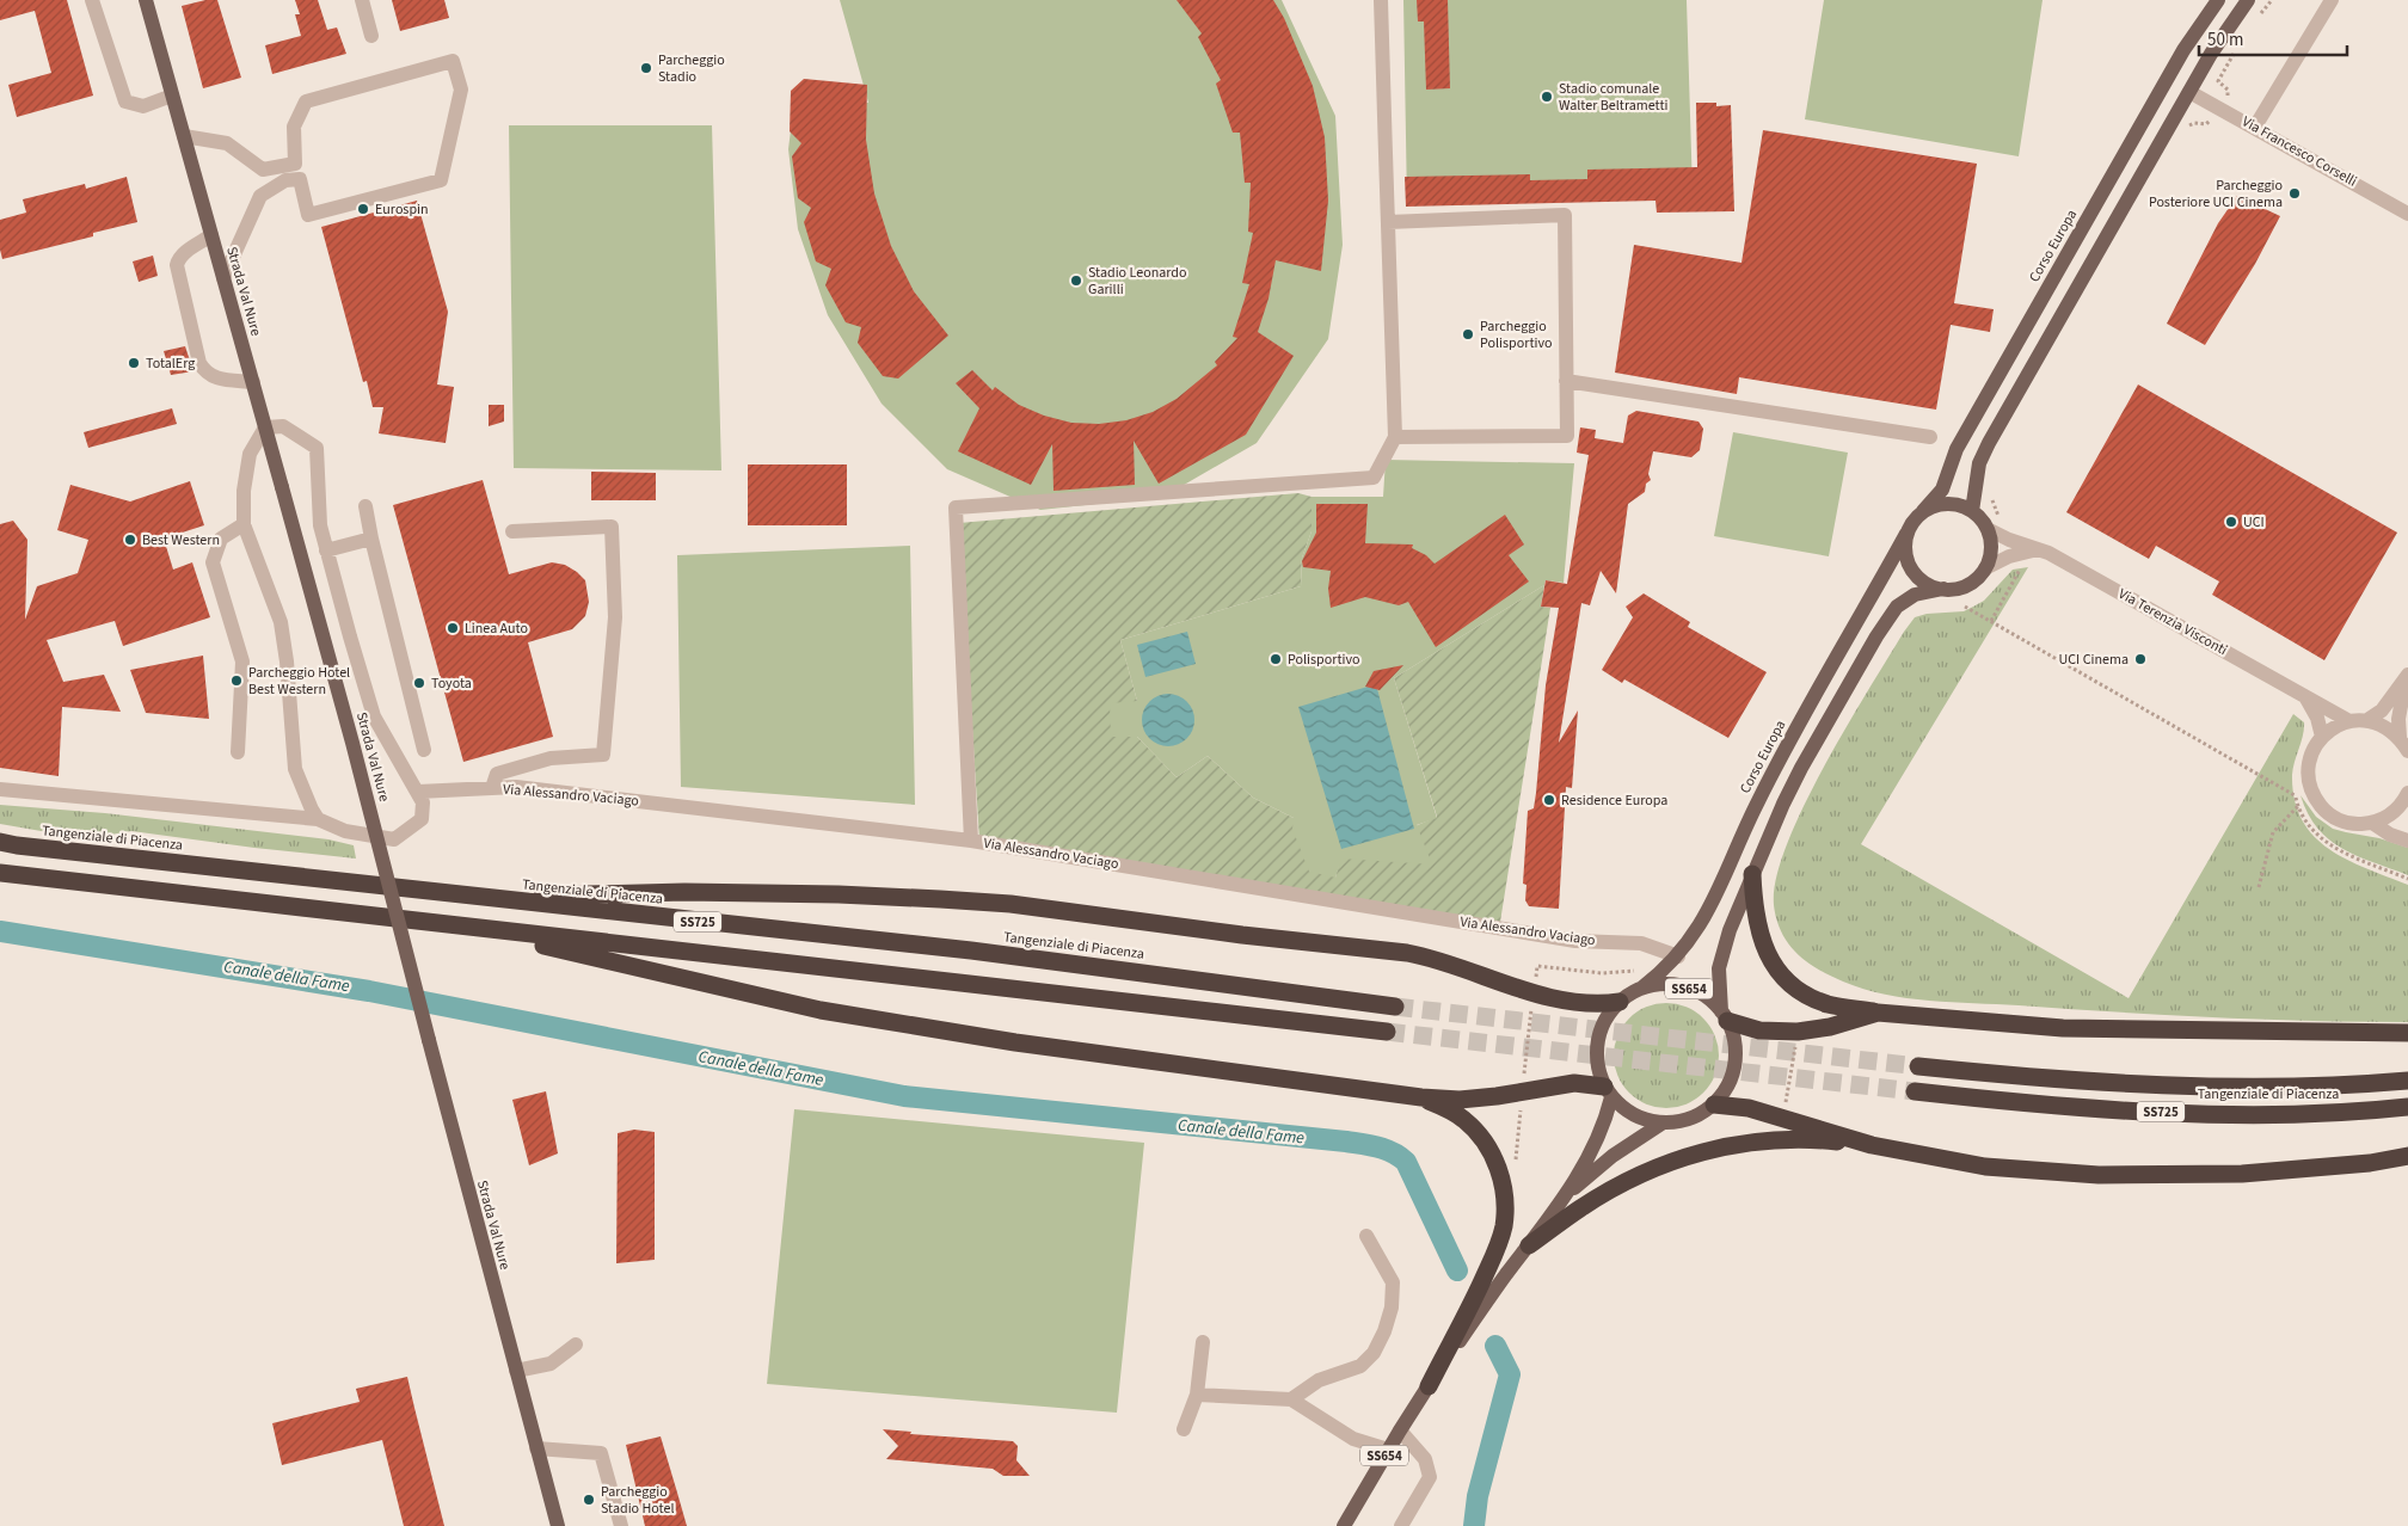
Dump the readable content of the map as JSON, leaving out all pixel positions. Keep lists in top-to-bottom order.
{
  "streets": {
    "highway": ["Tangenziale di Piacenza", "SS725"],
    "main road": ["Corso Europa", "Strada Val Nure", "SS654"],
    "street": ["Via Francesco Corselli", "Via Terenzia Visconti", "Via Alessandro Vaciago"]
  },
  "crossings": [
    ["Corso Europa", "Via Terenzia Visconti"],
    ["Corso Europa", "Via Alessandro Vaciago"],
    ["Corso Europa", "SS654"],
    ["Via Terenzia Visconti", "SS654"]
  ],
  "water": ["Canale della Fame"],
  "places": [
    "Parcheggio Stadio",
    "Stadio comunale Walter Beltrametti",
    "Parcheggio Posteriore UCI Cinema",
    "Eurospin",
    "Stadio Leonardo Garilli",
    "Parcheggio Polisportivo",
    "TotalErg",
    "UCI",
    "Best Western",
    "Linea Auto",
    "Polisportivo",
    "UCI Cinema",
    "Parcheggio Hotel Best Western",
    "Toyota",
    "Residence Europa",
    "Parcheggio Stadio Hotel"
  ],
  "scale_bar": "50 m"
}
